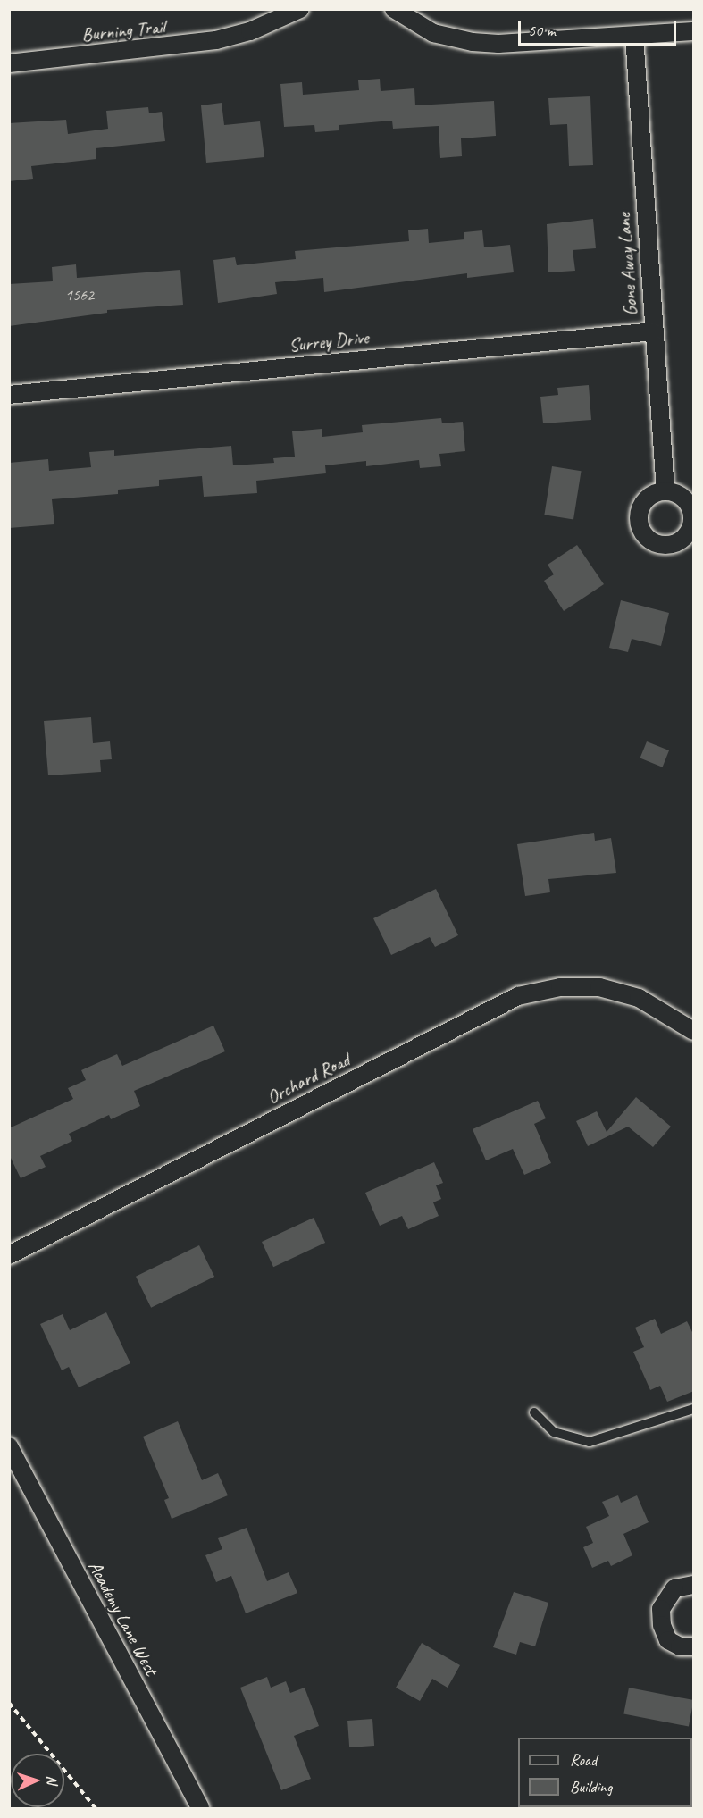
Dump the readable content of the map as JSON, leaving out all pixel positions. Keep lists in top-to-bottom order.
{
  "streets": {
    "street": [
      "Burning Trail",
      "Gone Away Lane",
      "Surrey Drive",
      "Orchard Road",
      "Academy Lane West"
    ]
  },
  "crossings": [
    ["Gone Away Lane", "Surrey Drive"]
  ],
  "house_numbers": ["1562"],
  "legend": ["Road", "Building"],
  "scale_bar": "50 m",
  "north": "right"
}
